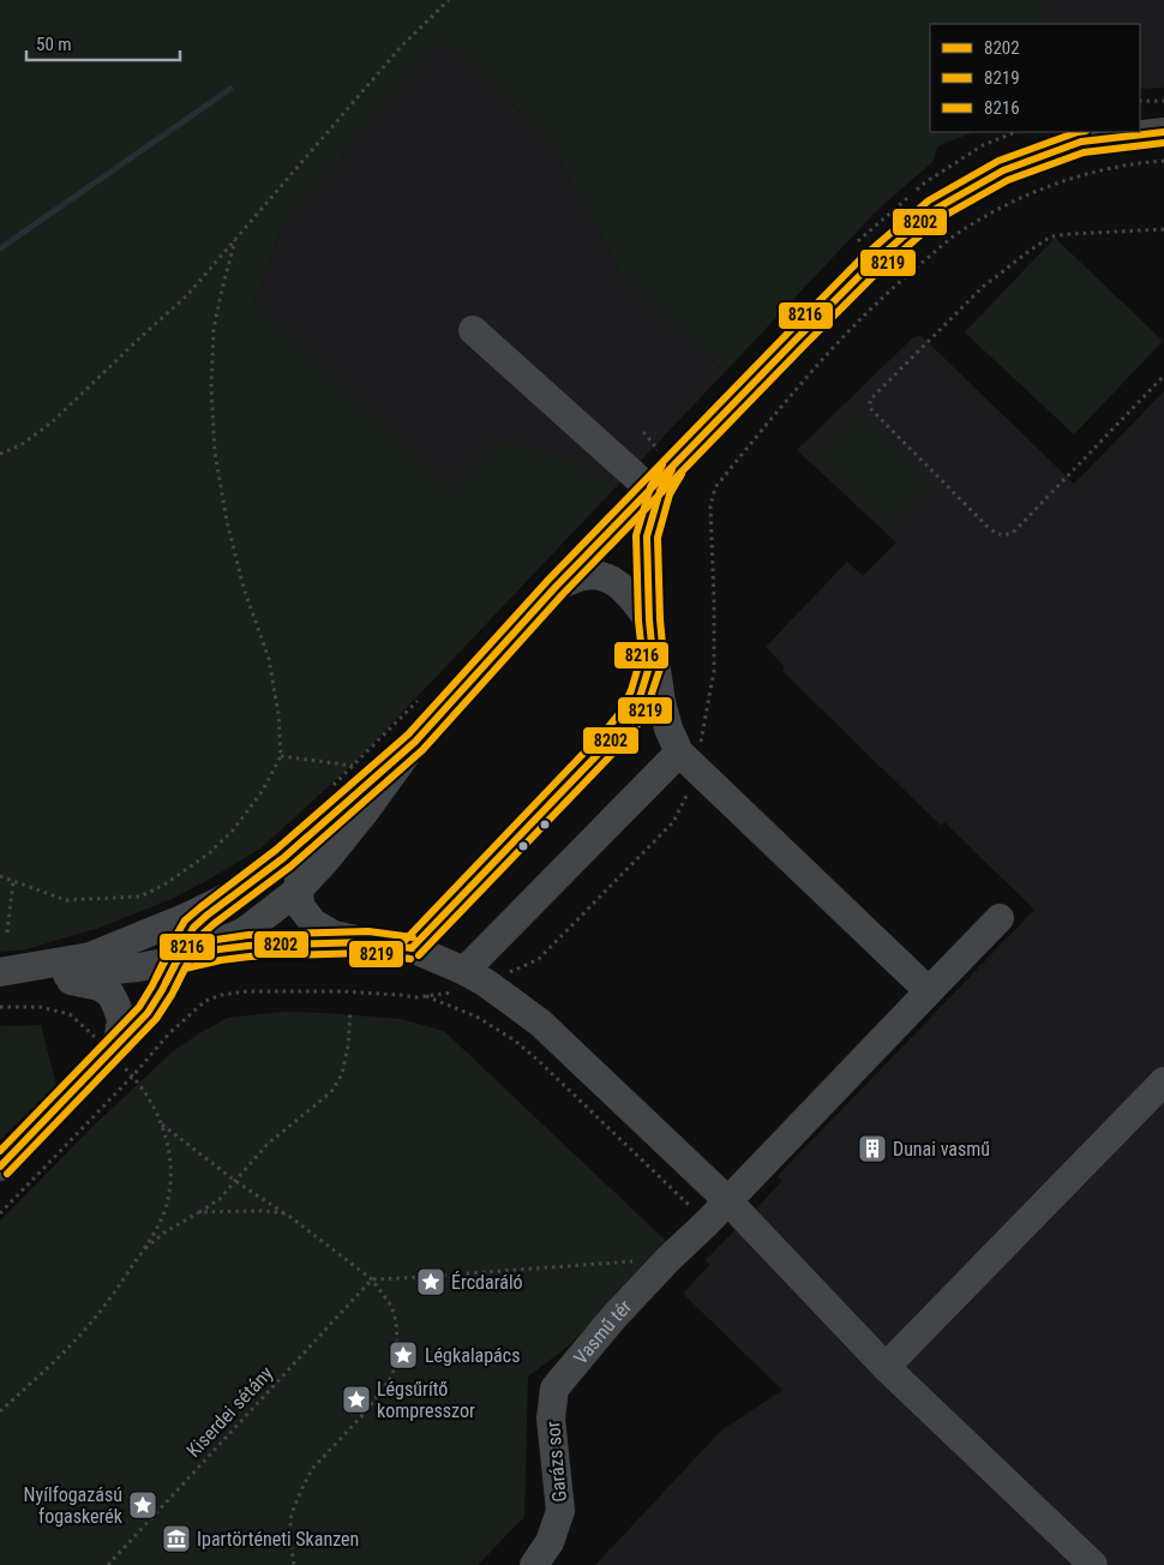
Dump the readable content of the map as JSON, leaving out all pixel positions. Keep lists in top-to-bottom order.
{
  "streets": {
    "street": ["Vasmű tér", "Garázs sor"],
    "path": ["Kiserdei sétány"]
  },
  "crossings": [
    ["Vasmű tér", "Garázs sor"]
  ],
  "places": {
    "building": ["Dunai vasmű"],
    "place": [
      "Ércdaráló",
      "Légkalapács",
      "Légsűrítő kompresszor",
      "Nyílfogazású fogaskerék"
    ],
    "museum": ["Ipartörténeti Skanzen"]
  },
  "lines": ["transit line 8202", "transit line 8216", "transit line 8219"],
  "legend": ["8202", "8219", "8216"],
  "scale_bar": "50 m"
}
